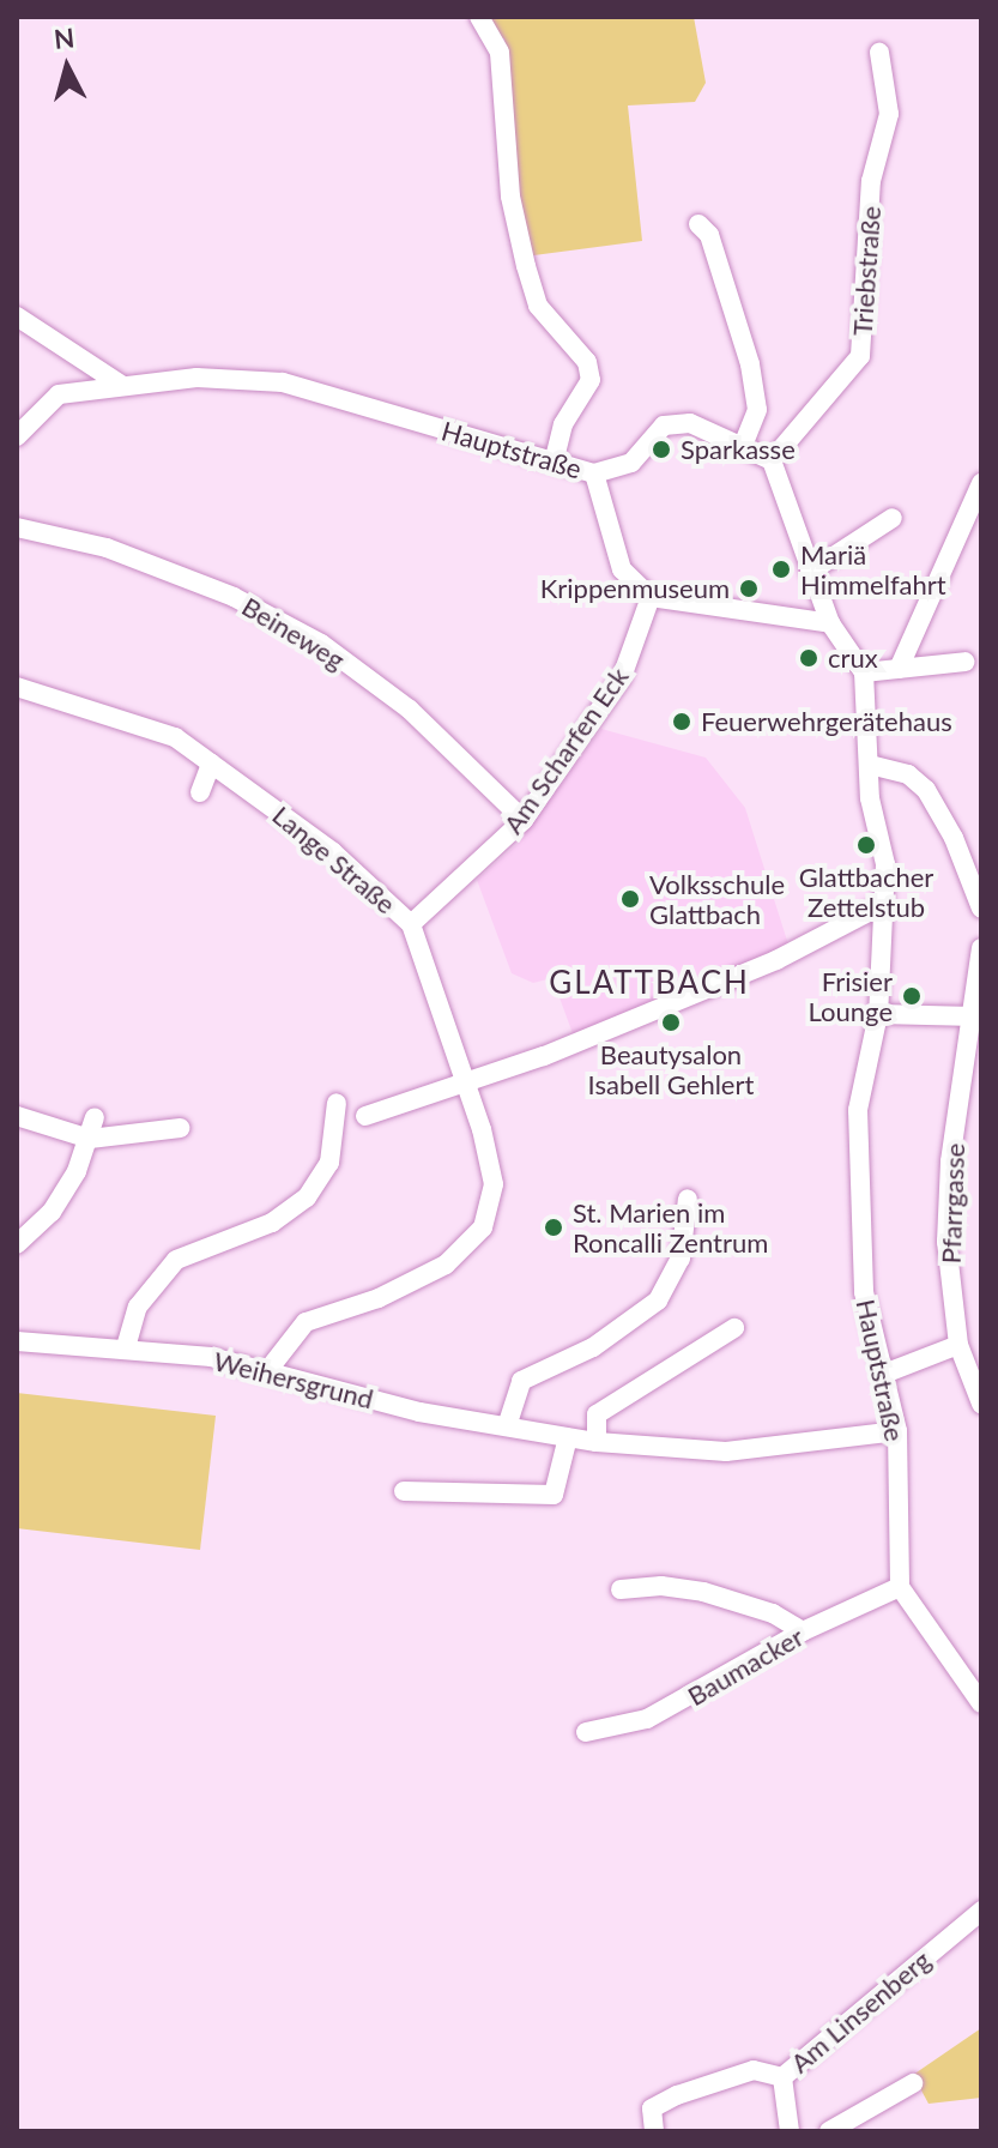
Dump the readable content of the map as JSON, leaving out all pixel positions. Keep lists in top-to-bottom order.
{
  "streets": {
    "street": [
      "Triebstraße",
      "Hauptstraße",
      "Beineweg",
      "Am Scharfen Eck",
      "Lange Straße",
      "Pfarrgasse",
      "Weihersgrund",
      "Baumacker",
      "Am Linsenberg"
    ]
  },
  "crossings": [
    ["Hauptstraße", "Am Scharfen Eck"],
    ["Hauptstraße", "Weihersgrund"],
    ["Hauptstraße", "Baumacker"],
    ["Beineweg", "Am Scharfen Eck"],
    ["Am Scharfen Eck", "Lange Straße"],
    ["Lange Straße", "Weihersgrund"]
  ],
  "districts": ["GLATTBACH"],
  "places": [
    "Sparkasse",
    "Mariä Himmelfahrt",
    "Krippenmuseum",
    "crux",
    "Feuerwehrgerätehaus",
    "Glattbacher Zettelstub",
    "Volksschule Glattbach",
    "Frisier Lounge",
    "Beautysalon Isabell Gehlert",
    "St. Marien im Roncalli Zentrum"
  ],
  "north": "top"
}
